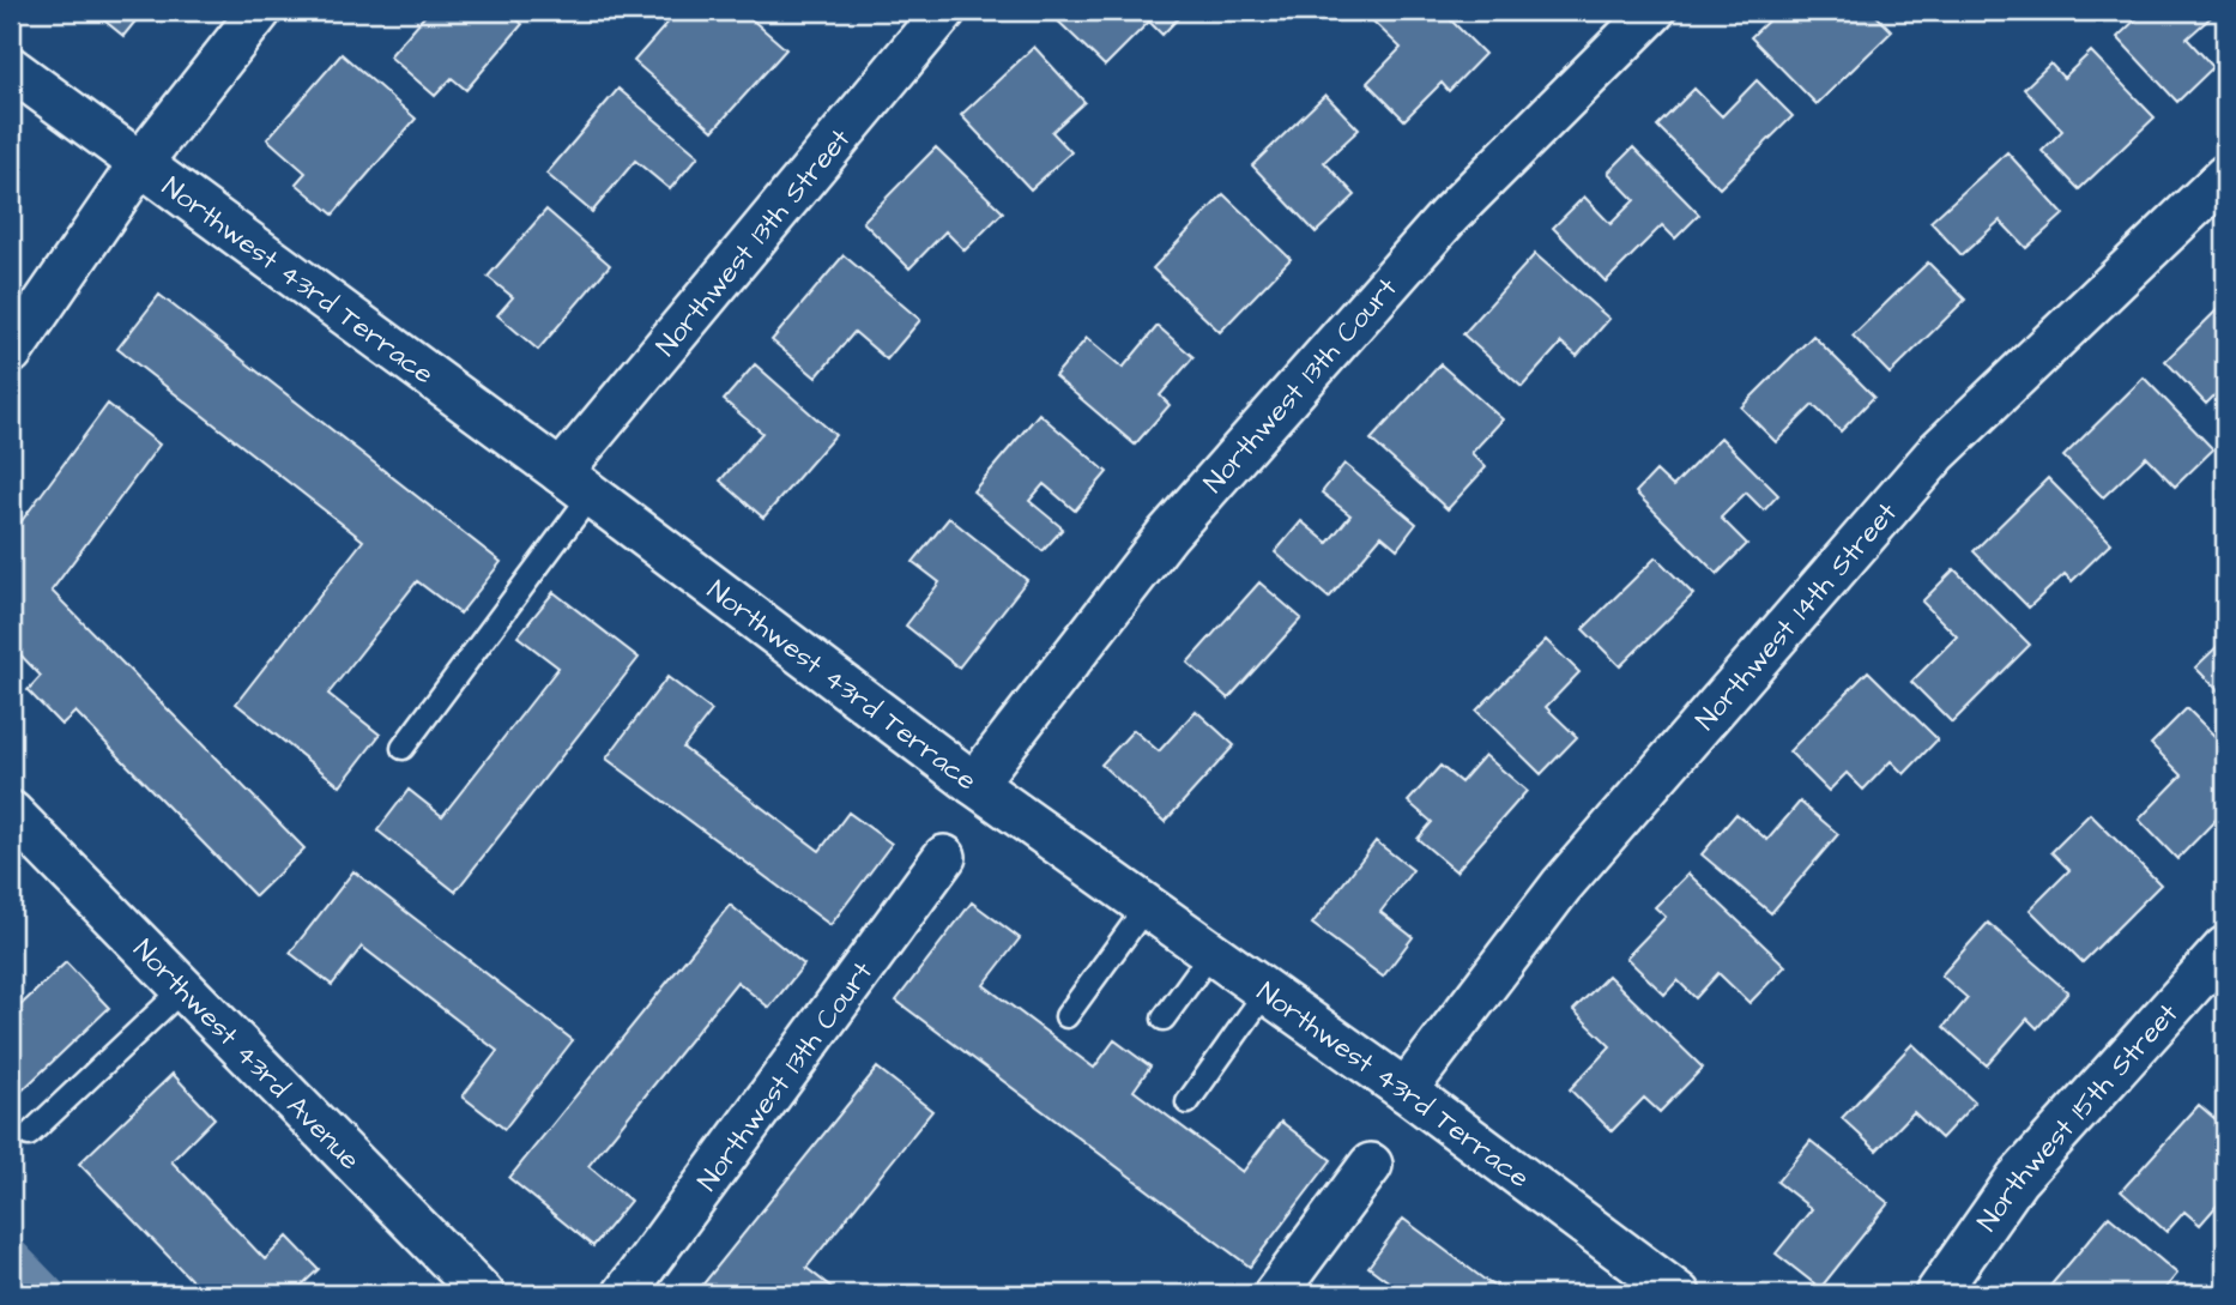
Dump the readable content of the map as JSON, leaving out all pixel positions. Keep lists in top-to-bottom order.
{
  "streets": {
    "street": [
      "Northwest 13th Street",
      "Northwest 43rd Terrace",
      "Northwest 13th Court",
      "Northwest 14th Street",
      "Northwest 43rd Avenue",
      "Northwest 15th Street"
    ]
  },
  "crossings": [
    ["Northwest 13th Street", "Northwest 43rd Terrace"],
    ["Northwest 43rd Terrace", "Northwest 13th Court"],
    ["Northwest 43rd Terrace", "Northwest 14th Street"]
  ]
}
